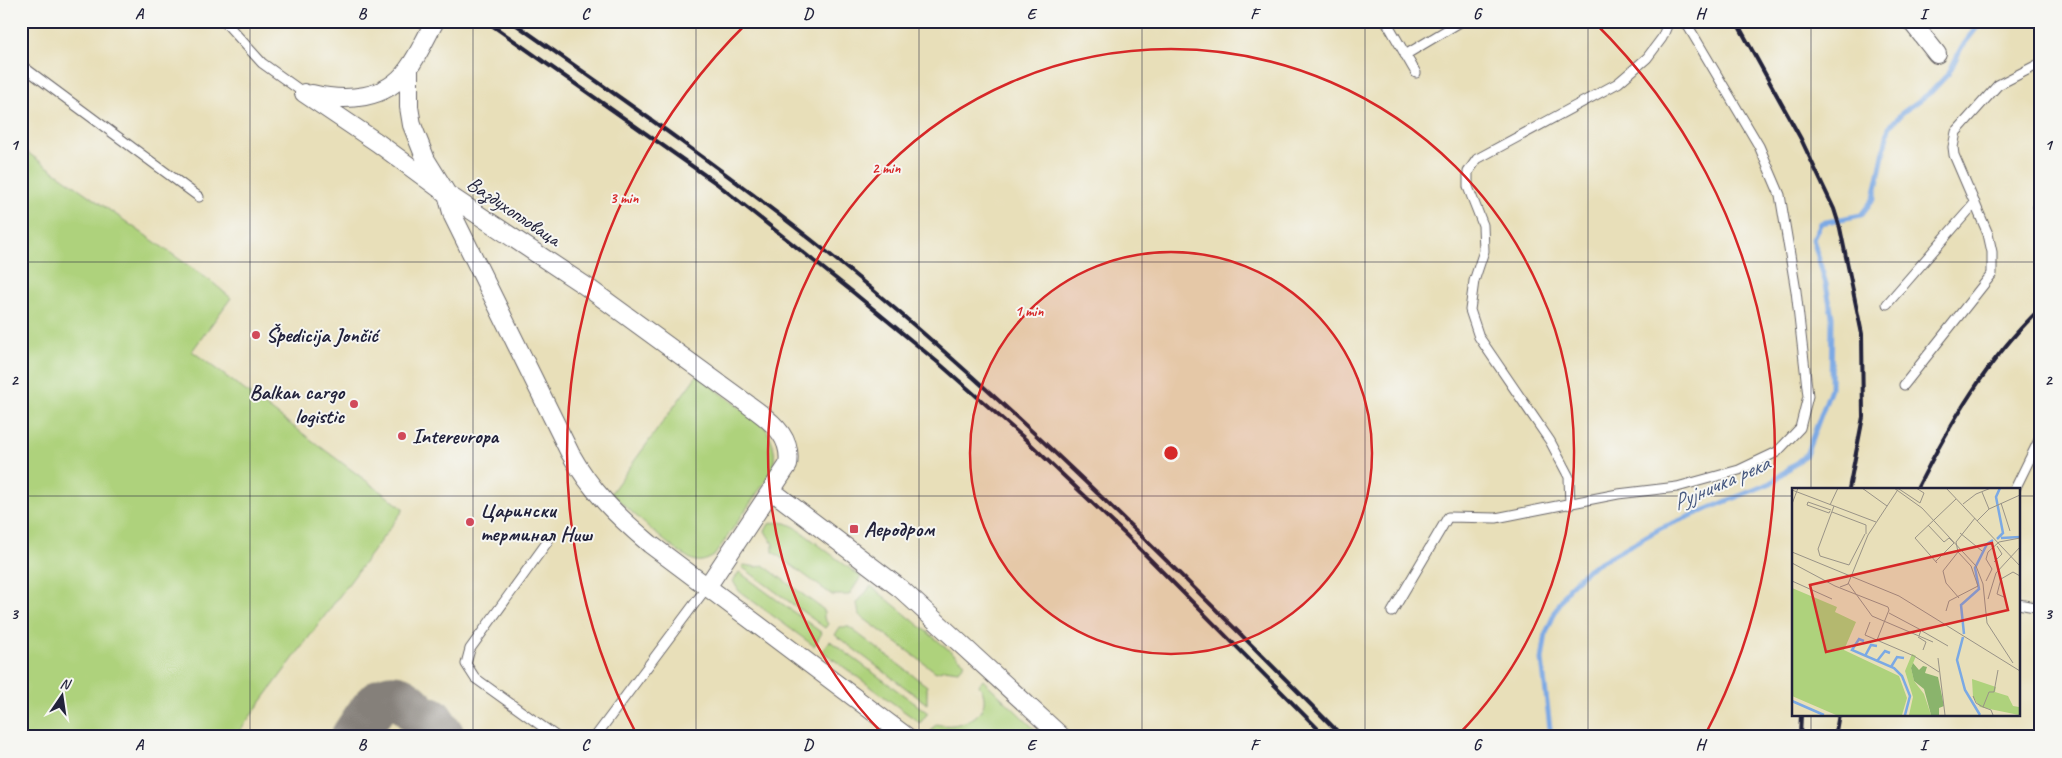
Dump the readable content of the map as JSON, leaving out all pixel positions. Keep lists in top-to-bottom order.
{
  "streets": {
    "street": ["Ваздухопловаца"]
  },
  "water": ["Рујничка река"],
  "places": {
    "other": [
      "Špedicija Jončić",
      "Balkan cargo logistic",
      "Intereuropa",
      "Царински терминал Ниш"
    ],
    "transit": ["Аеродром"]
  },
  "north": "top",
  "grid": {
    "columns": [
      "A",
      "B",
      "C",
      "D",
      "E",
      "F",
      "G",
      "H",
      "I"
    ],
    "rows": ["1", "2", "3"]
  },
  "rings": ["2 min", "3 min", "1 min"]
}
